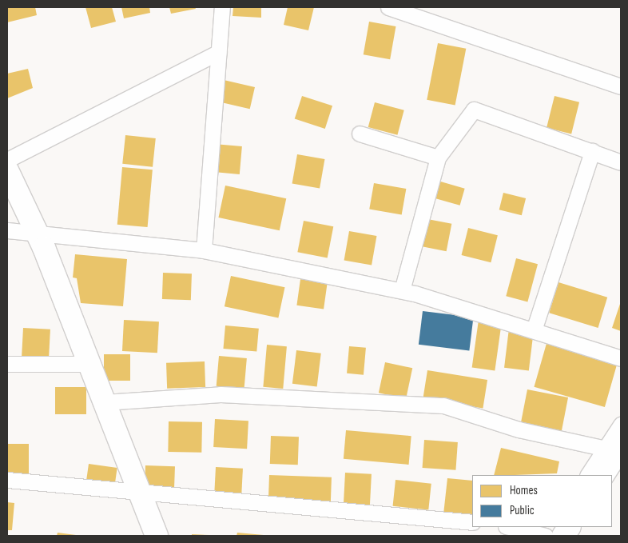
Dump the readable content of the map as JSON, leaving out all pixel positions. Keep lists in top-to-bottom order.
{
  "legend": ["Homes", "Public"]
}
